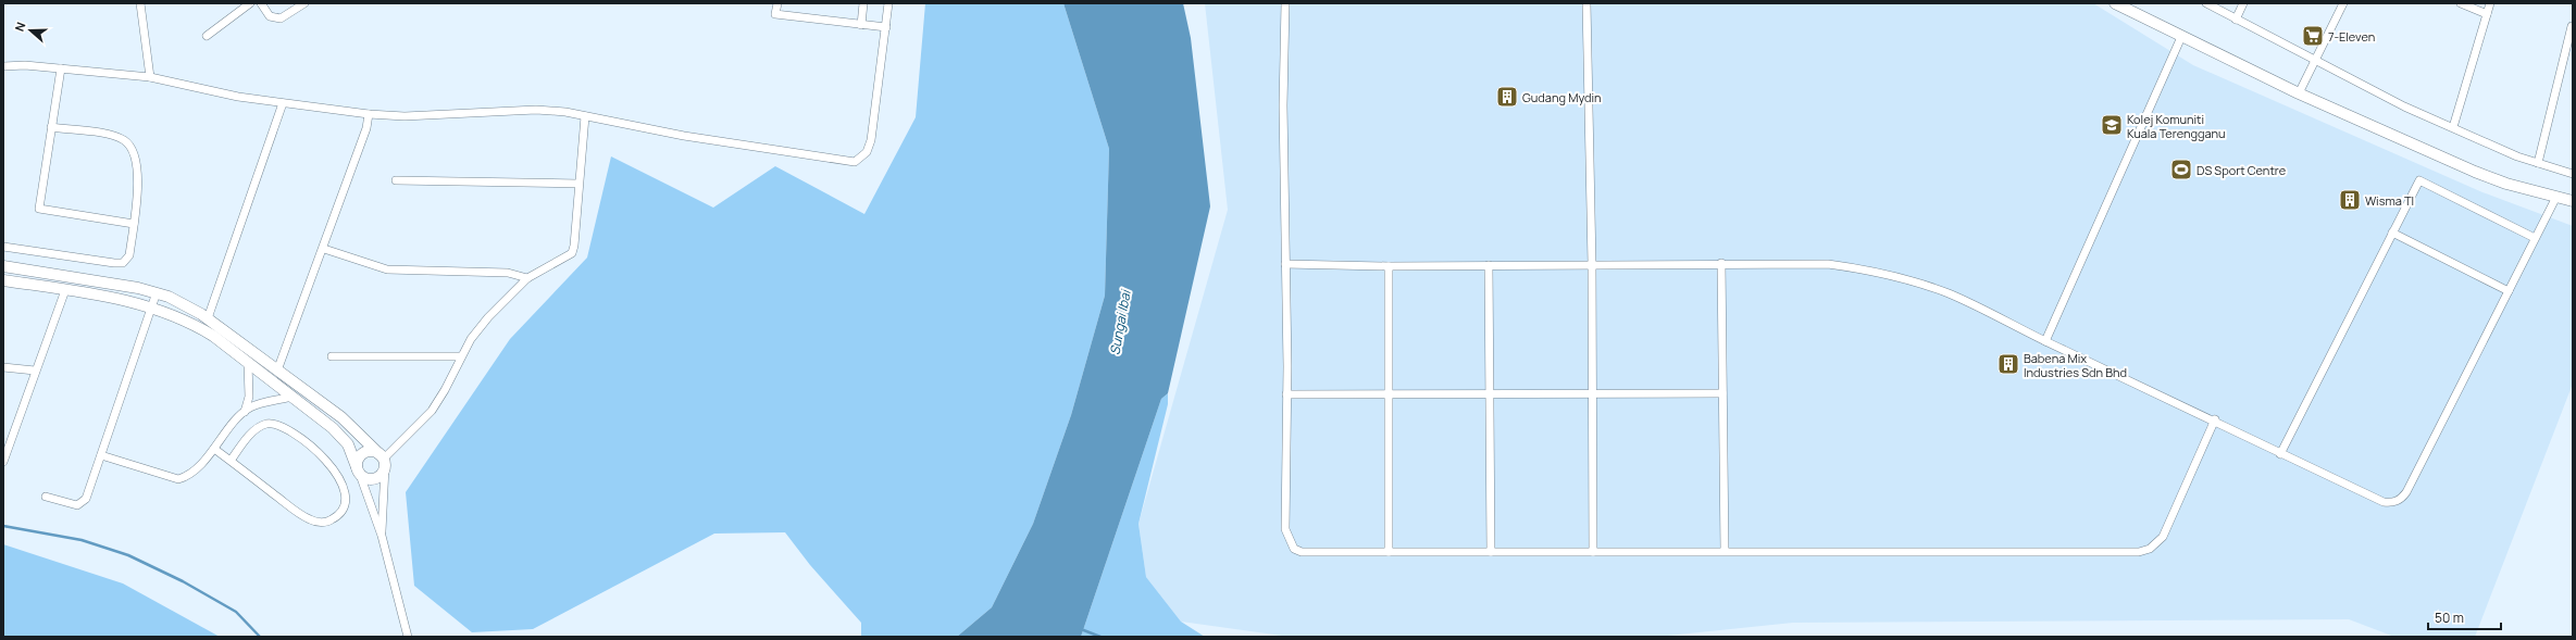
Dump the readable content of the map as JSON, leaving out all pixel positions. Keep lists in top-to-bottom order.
{
  "water": ["Sungai Ibai"],
  "places": {
    "supermarket": ["7-Eleven"],
    "building": ["Gudang Mydin", "Wisma TI", "Babena Mix Industries Sdn Bhd"],
    "school or university": ["Kolej Komuniti Kuala Terengganu"],
    "sports": ["DS Sport Centre"]
  },
  "scale_bar": "50 m",
  "north": "left"
}
